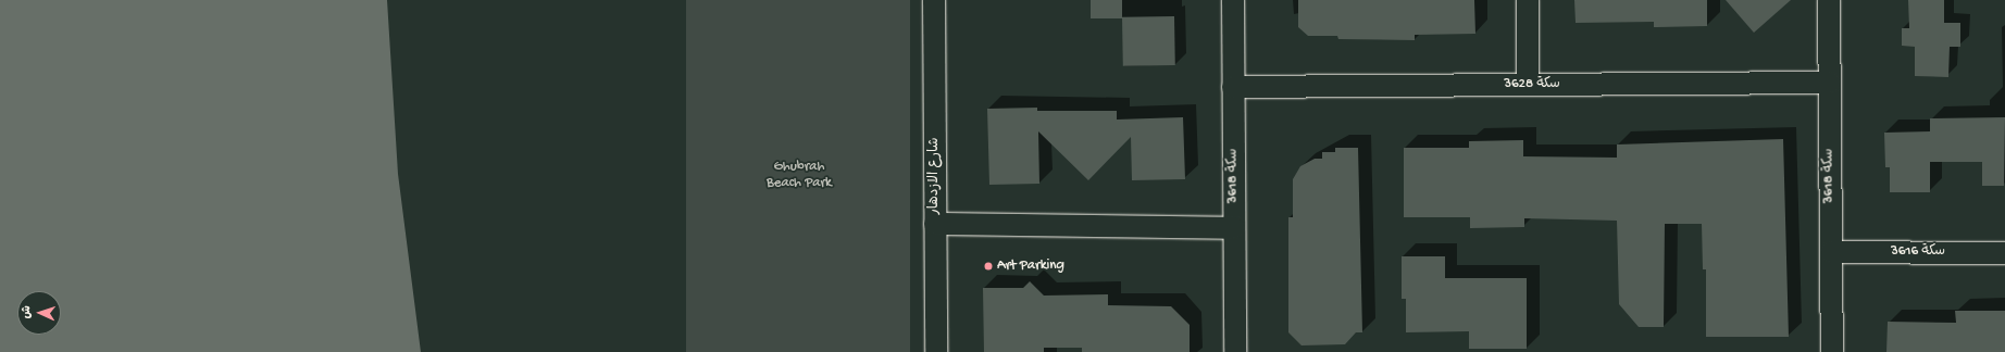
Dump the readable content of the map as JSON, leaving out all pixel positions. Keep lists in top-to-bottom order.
{
  "streets": {
    "street": [
      "سكة 3628",
      "شارع الازدهار",
      "سكة 3618",
      "سكة 3616"
    ]
  },
  "crossings": [
    ["سكة 3628", "سكة 3618"],
    ["سكة 3618", "سكة 3616"]
  ],
  "parks": ["Ghubrah Beach Park"],
  "places": ["Art Parking"],
  "north": "left"
}
